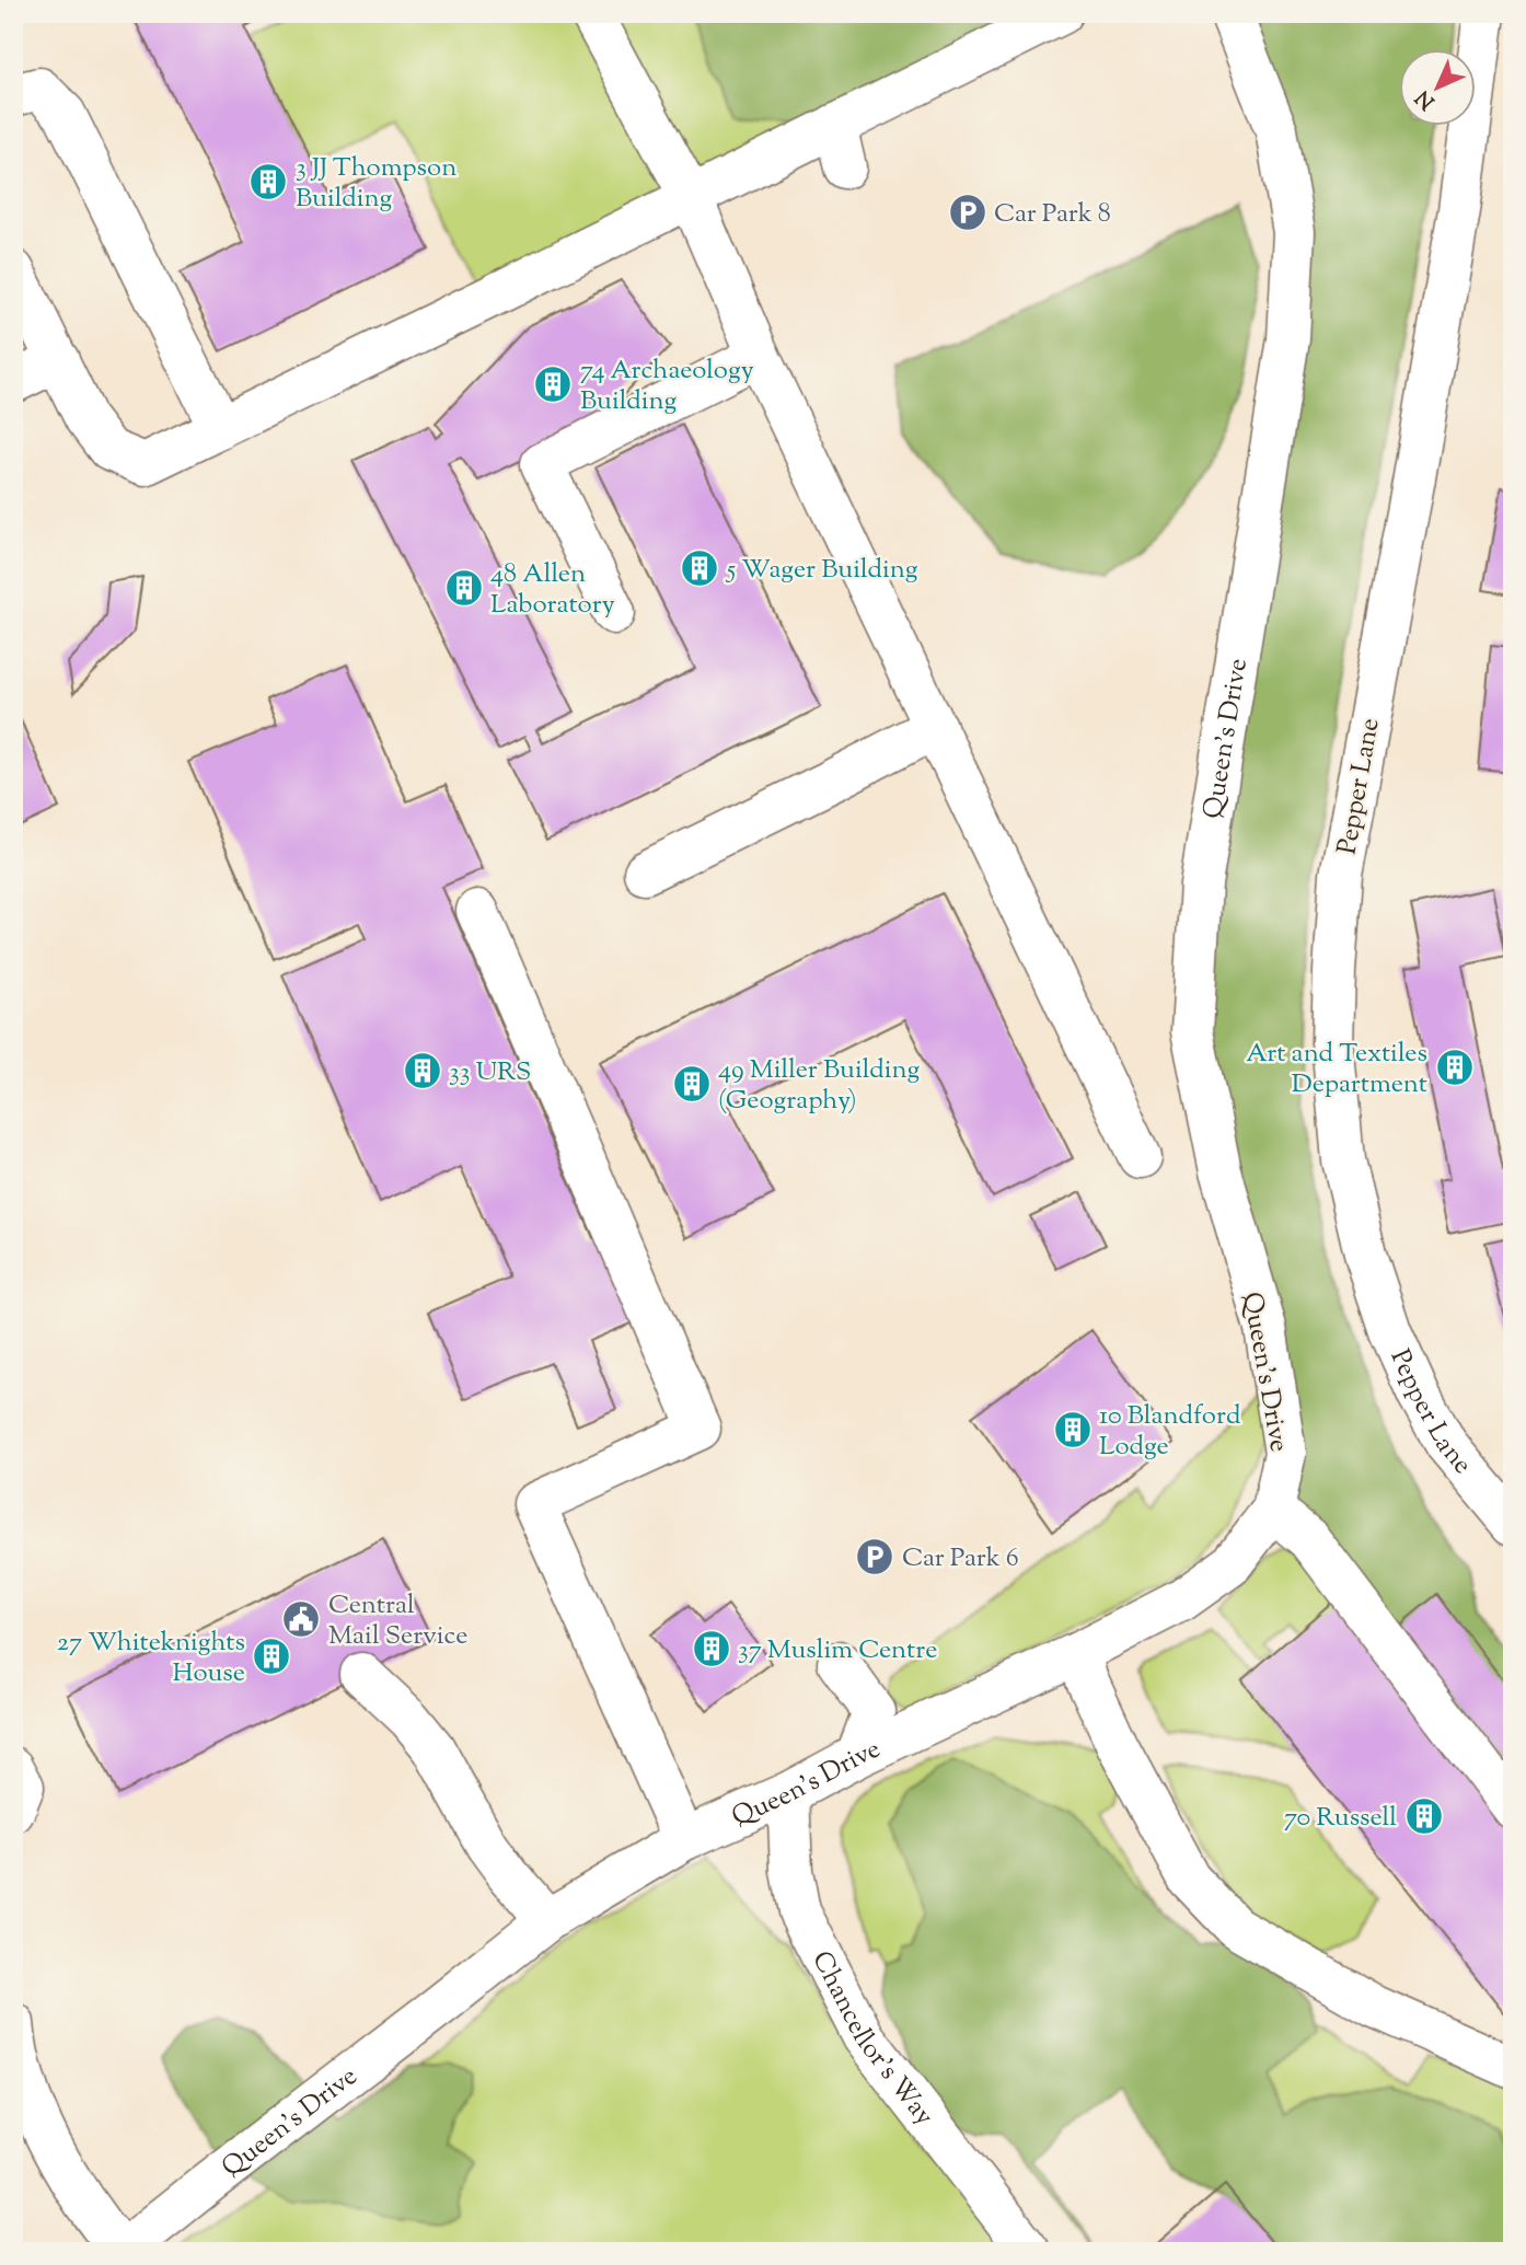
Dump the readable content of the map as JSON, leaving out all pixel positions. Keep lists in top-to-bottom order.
{
  "streets": {
    "street": ["Queen's Drive", "Pepper Lane", "Chancellor's Way"]
  },
  "crossings": [
    ["Queen's Drive", "Chancellor's Way"]
  ],
  "places": {
    "building": [
      "3 JJ Thompson Building",
      "74 Archaeology Building",
      "5 Wager Building",
      "48 Allen Laboratory",
      "Art and Textiles Department",
      "33 URS",
      "49 Miller Building (Geography)",
      "10 Blandford Lodge",
      "37 Muslim Centre",
      "27 Whiteknights House",
      "70 Russell"
    ],
    "parking": ["Car Park 8", "Car Park 6"],
    "public building": ["Central Mail Service"]
  },
  "north": "bottom left"
}
